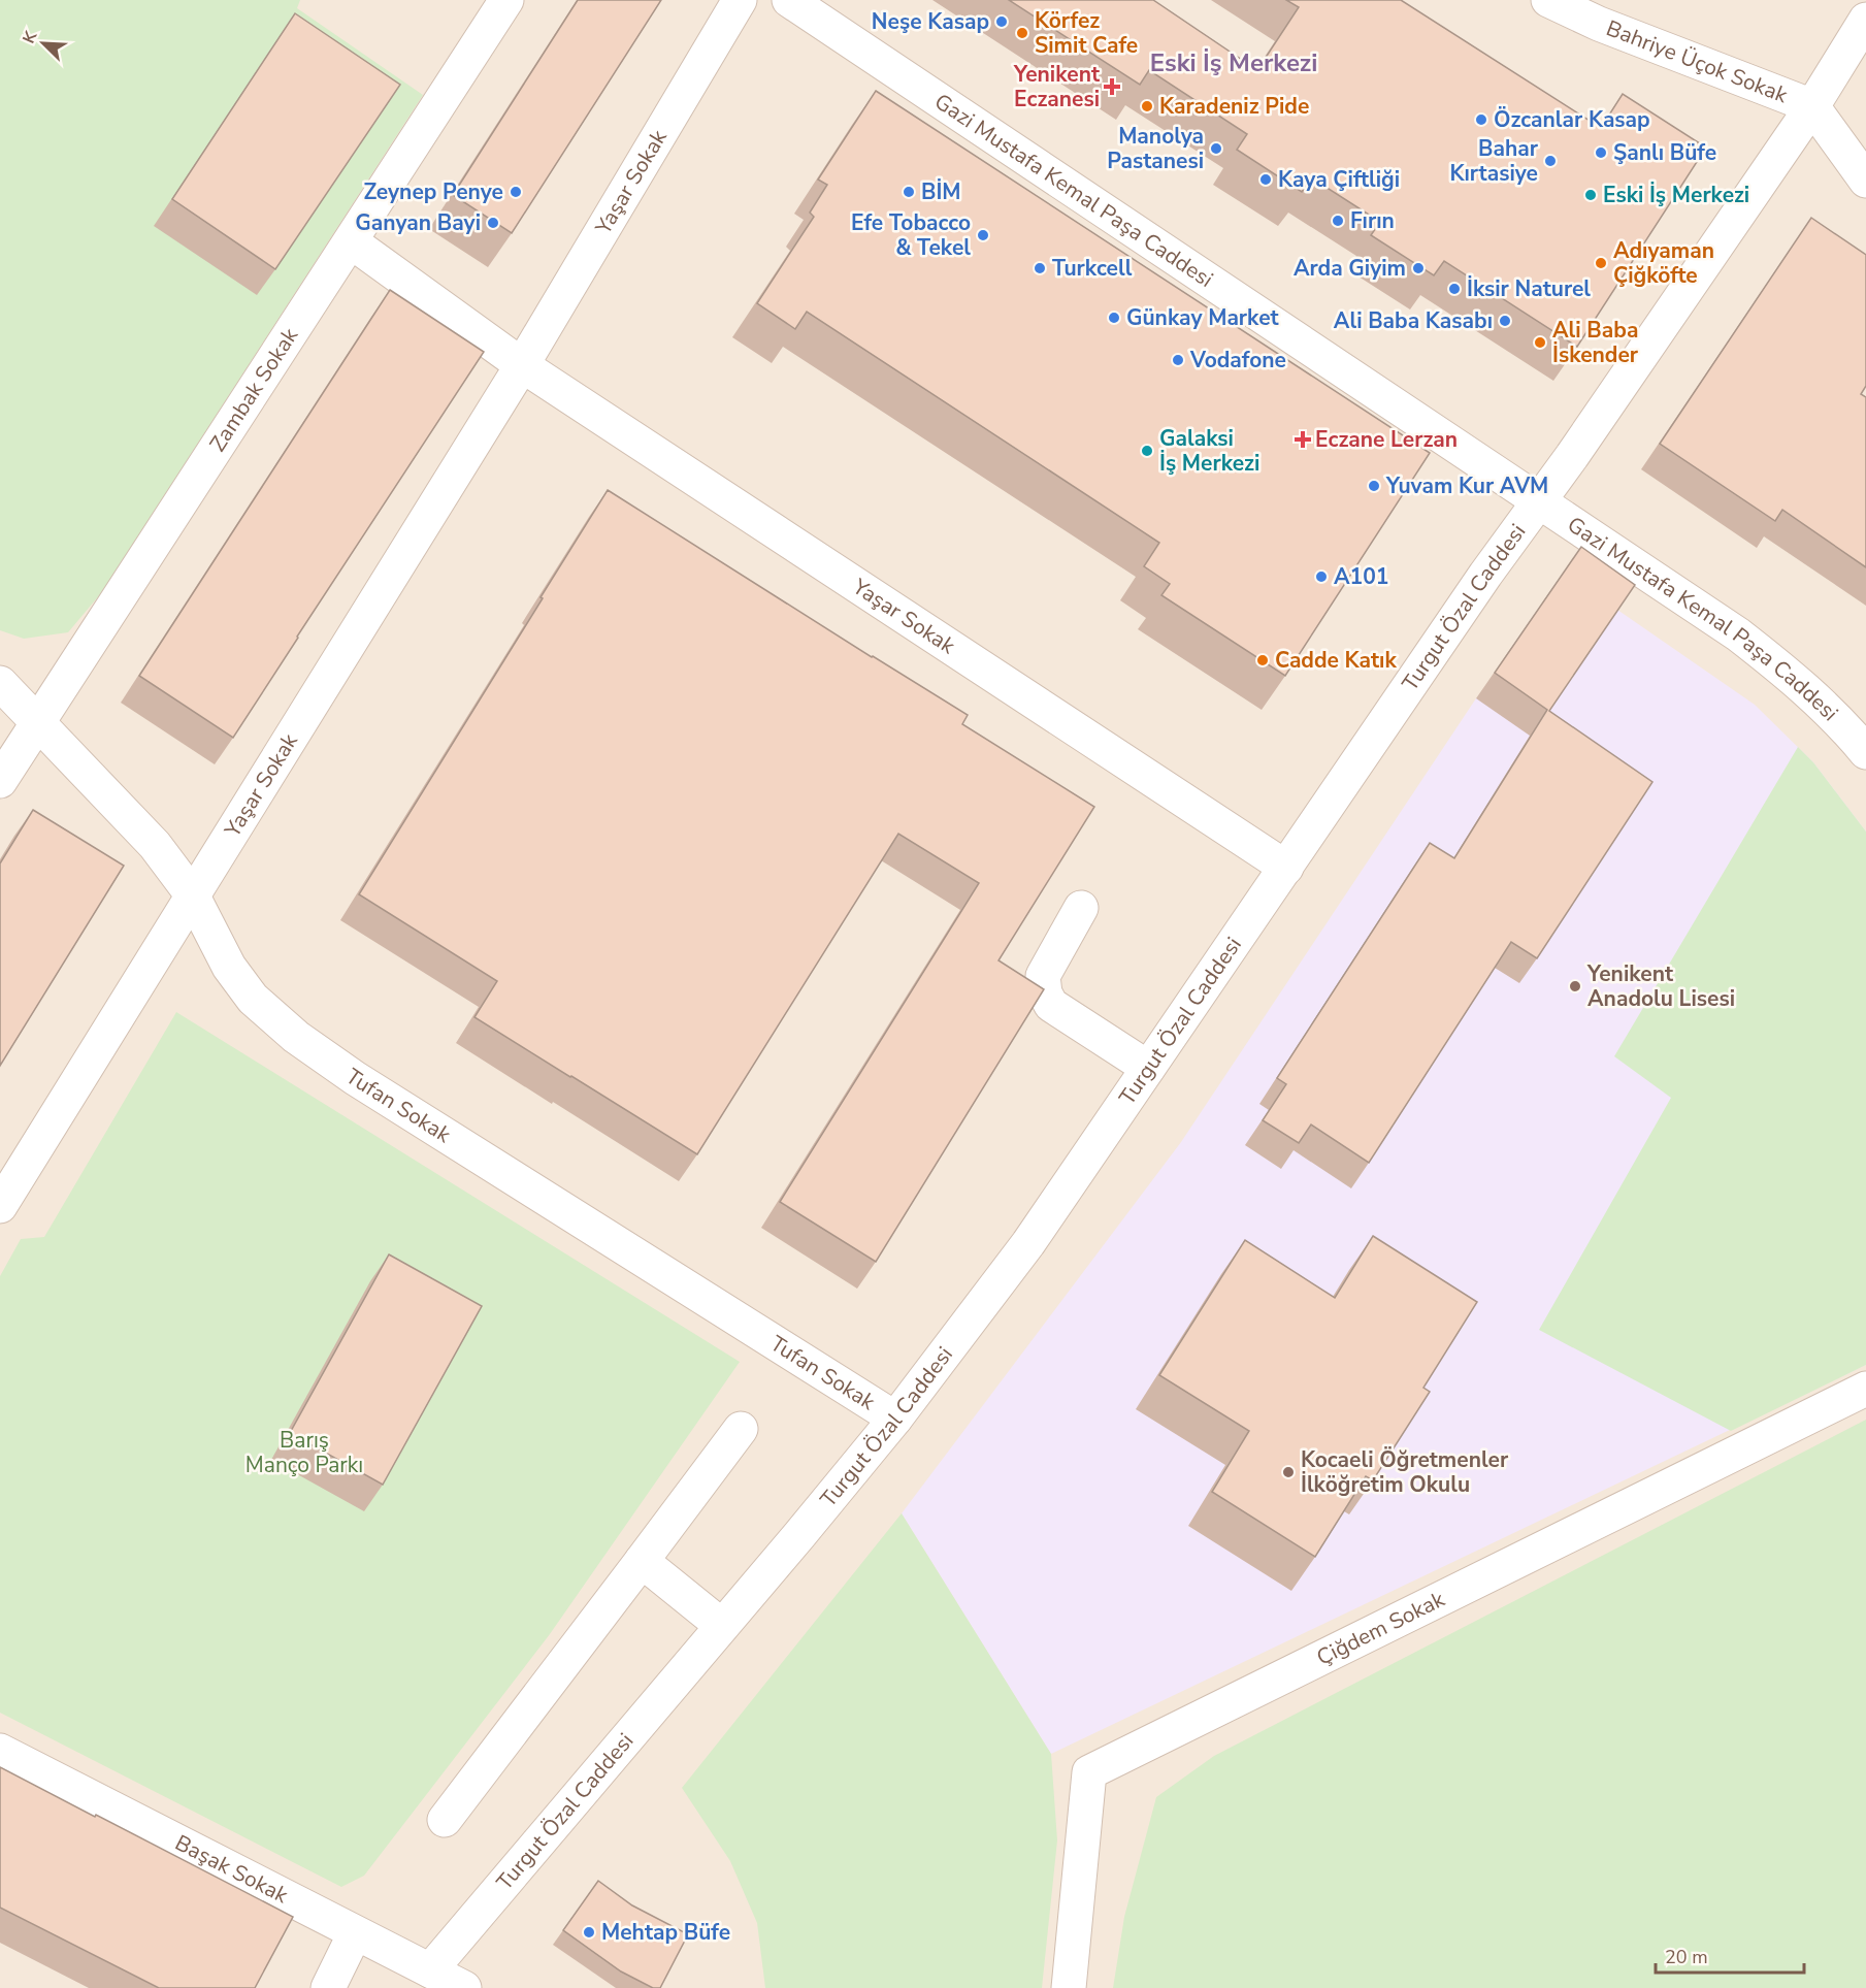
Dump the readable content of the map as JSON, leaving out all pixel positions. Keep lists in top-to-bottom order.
{
  "streets": {
    "street": [
      "Bahriye Üçok Sokak",
      "Yaşar Sokak",
      "Gazi Mustafa Kemal Paşa Caddesi",
      "Zambak Sokak",
      "Turgut Özal Caddesi",
      "Tufan Sokak",
      "Çiğdem Sokak",
      "Başak Sokak"
    ]
  },
  "crossings": [
    ["Bahriye Üçok Sokak", "Turgut Özal Caddesi"],
    ["Yaşar Sokak", "Zambak Sokak"],
    ["Yaşar Sokak", "Turgut Özal Caddesi"],
    ["Yaşar Sokak", "Tufan Sokak"],
    ["Gazi Mustafa Kemal Paşa Caddesi", "Turgut Özal Caddesi"],
    ["Zambak Sokak", "Tufan Sokak"],
    ["Turgut Özal Caddesi", "Tufan Sokak"],
    ["Turgut Özal Caddesi", "Başak Sokak"]
  ],
  "districts": ["Eski İş Merkezi"],
  "parks": ["Barış Manço Parkı"],
  "places": {
    "other": [
      "Neşe Kasap",
      "Körfez Simit Cafe",
      "Karadeniz Pide",
      "Özcanlar Kasap",
      "Manolya Pastanesi",
      "Şanlı Büfe",
      "Bahar Kırtasiye",
      "Kaya Çiftliği",
      "Zeynep Penye",
      "BİM",
      "Eski İş Merkezi",
      "Fırın",
      "Ganyan Bayi",
      "Efe Tobacco & Tekel",
      "Adıyaman Çiğköfte",
      "Turkcell",
      "Arda Giyim",
      "İksir Naturel",
      "Günkay Market",
      "Ali Baba Kasabı",
      "Ali Baba İskender",
      "Vodafone",
      "Galaksi İş Merkezi",
      "Yuvam Kur AVM",
      "A101",
      "Cadde Katık",
      "Yenikent Anadolu Lisesi",
      "Kocaeli Öğretmenler İlköğretim Okulu",
      "Mehtap Büfe"
    ],
    "health": ["Yenikent Eczanesi", "Eczane Lerzan"]
  },
  "scale_bar": "20 m",
  "north": "top left"
}
